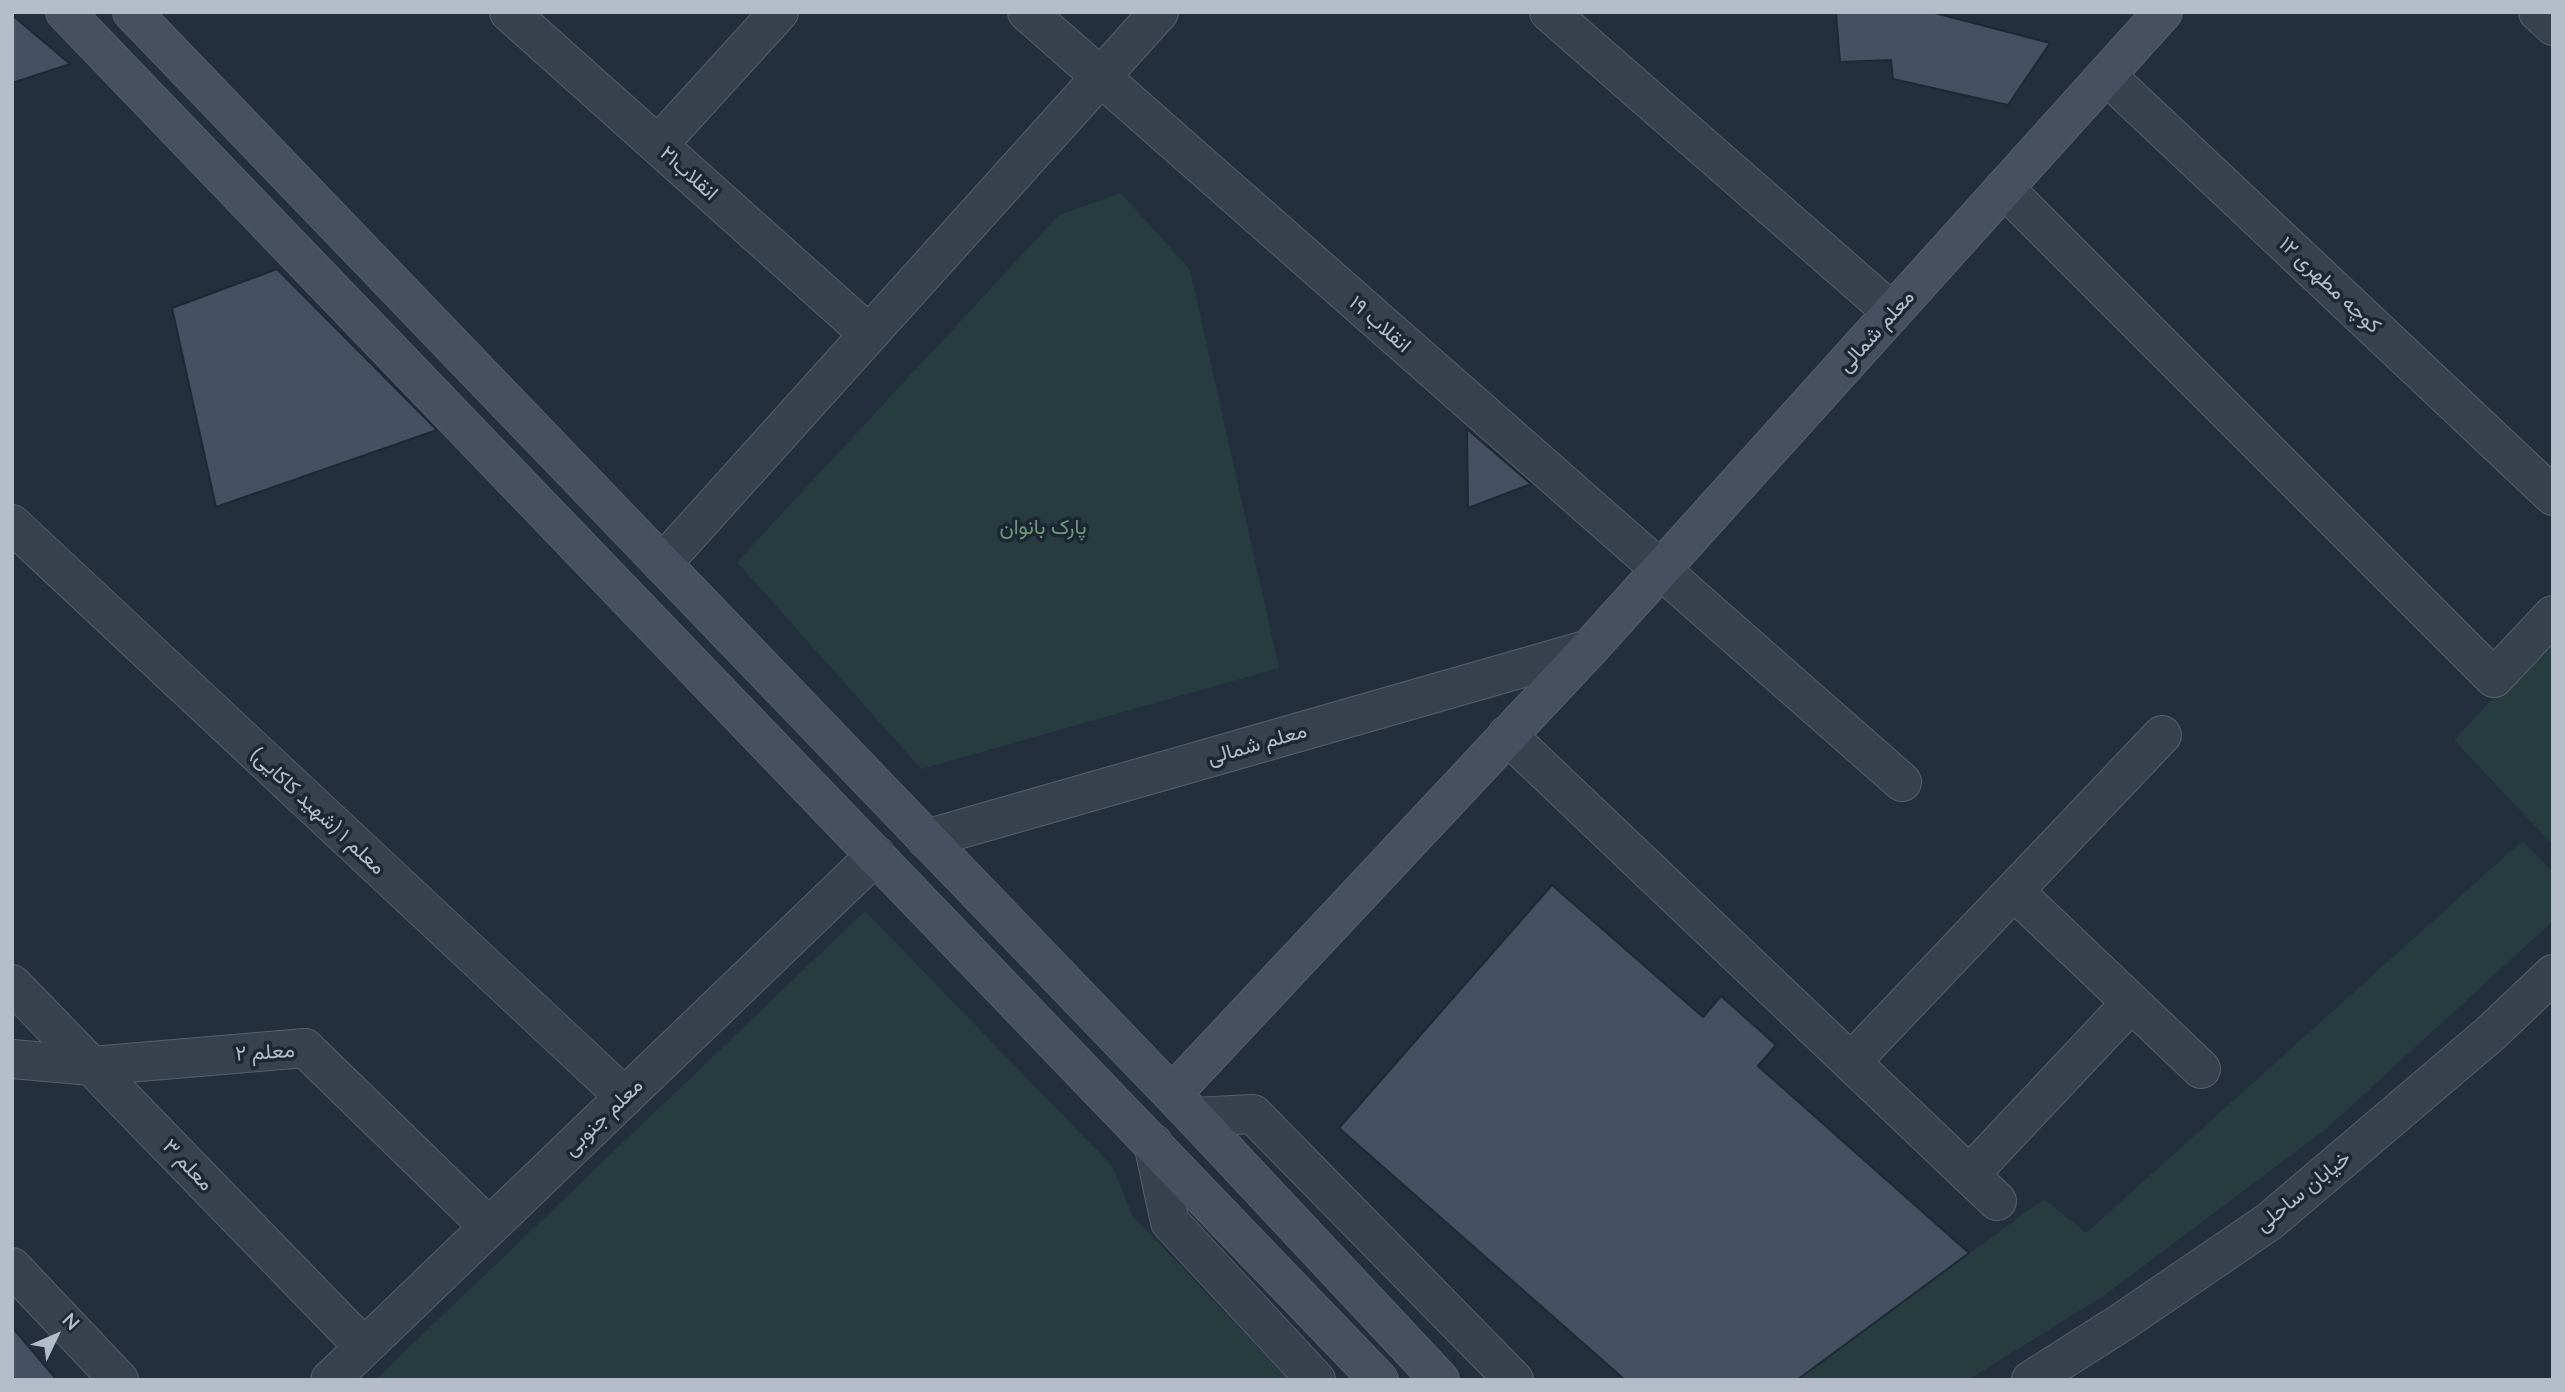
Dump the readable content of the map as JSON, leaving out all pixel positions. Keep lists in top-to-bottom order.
{
  "streets": {
    "main road": ["معلم شمالی"],
    "street": [
      "انقلاب۲۱",
      "کوچه مطهری ۱۲",
      "انقلاب ۱۹",
      "معلم ۱ (شهید کاکایی)",
      "معلم ۲",
      "معلم جنوبی",
      "معلم ۳",
      "خیابان ساحلی"
    ]
  },
  "crossings": [
    ["کوچه مطهری ۱۲", "معلم شمالی"],
    ["انقلاب ۱۹", "معلم شمالی"],
    ["معلم ۱ (شهید کاکایی)", "معلم جنوبی"],
    ["معلم ۲", "معلم جنوبی"],
    ["معلم ۲", "معلم ۳"],
    ["معلم جنوبی", "معلم ۳"]
  ],
  "parks": ["پارک بانوان"],
  "north": "top right"
}
